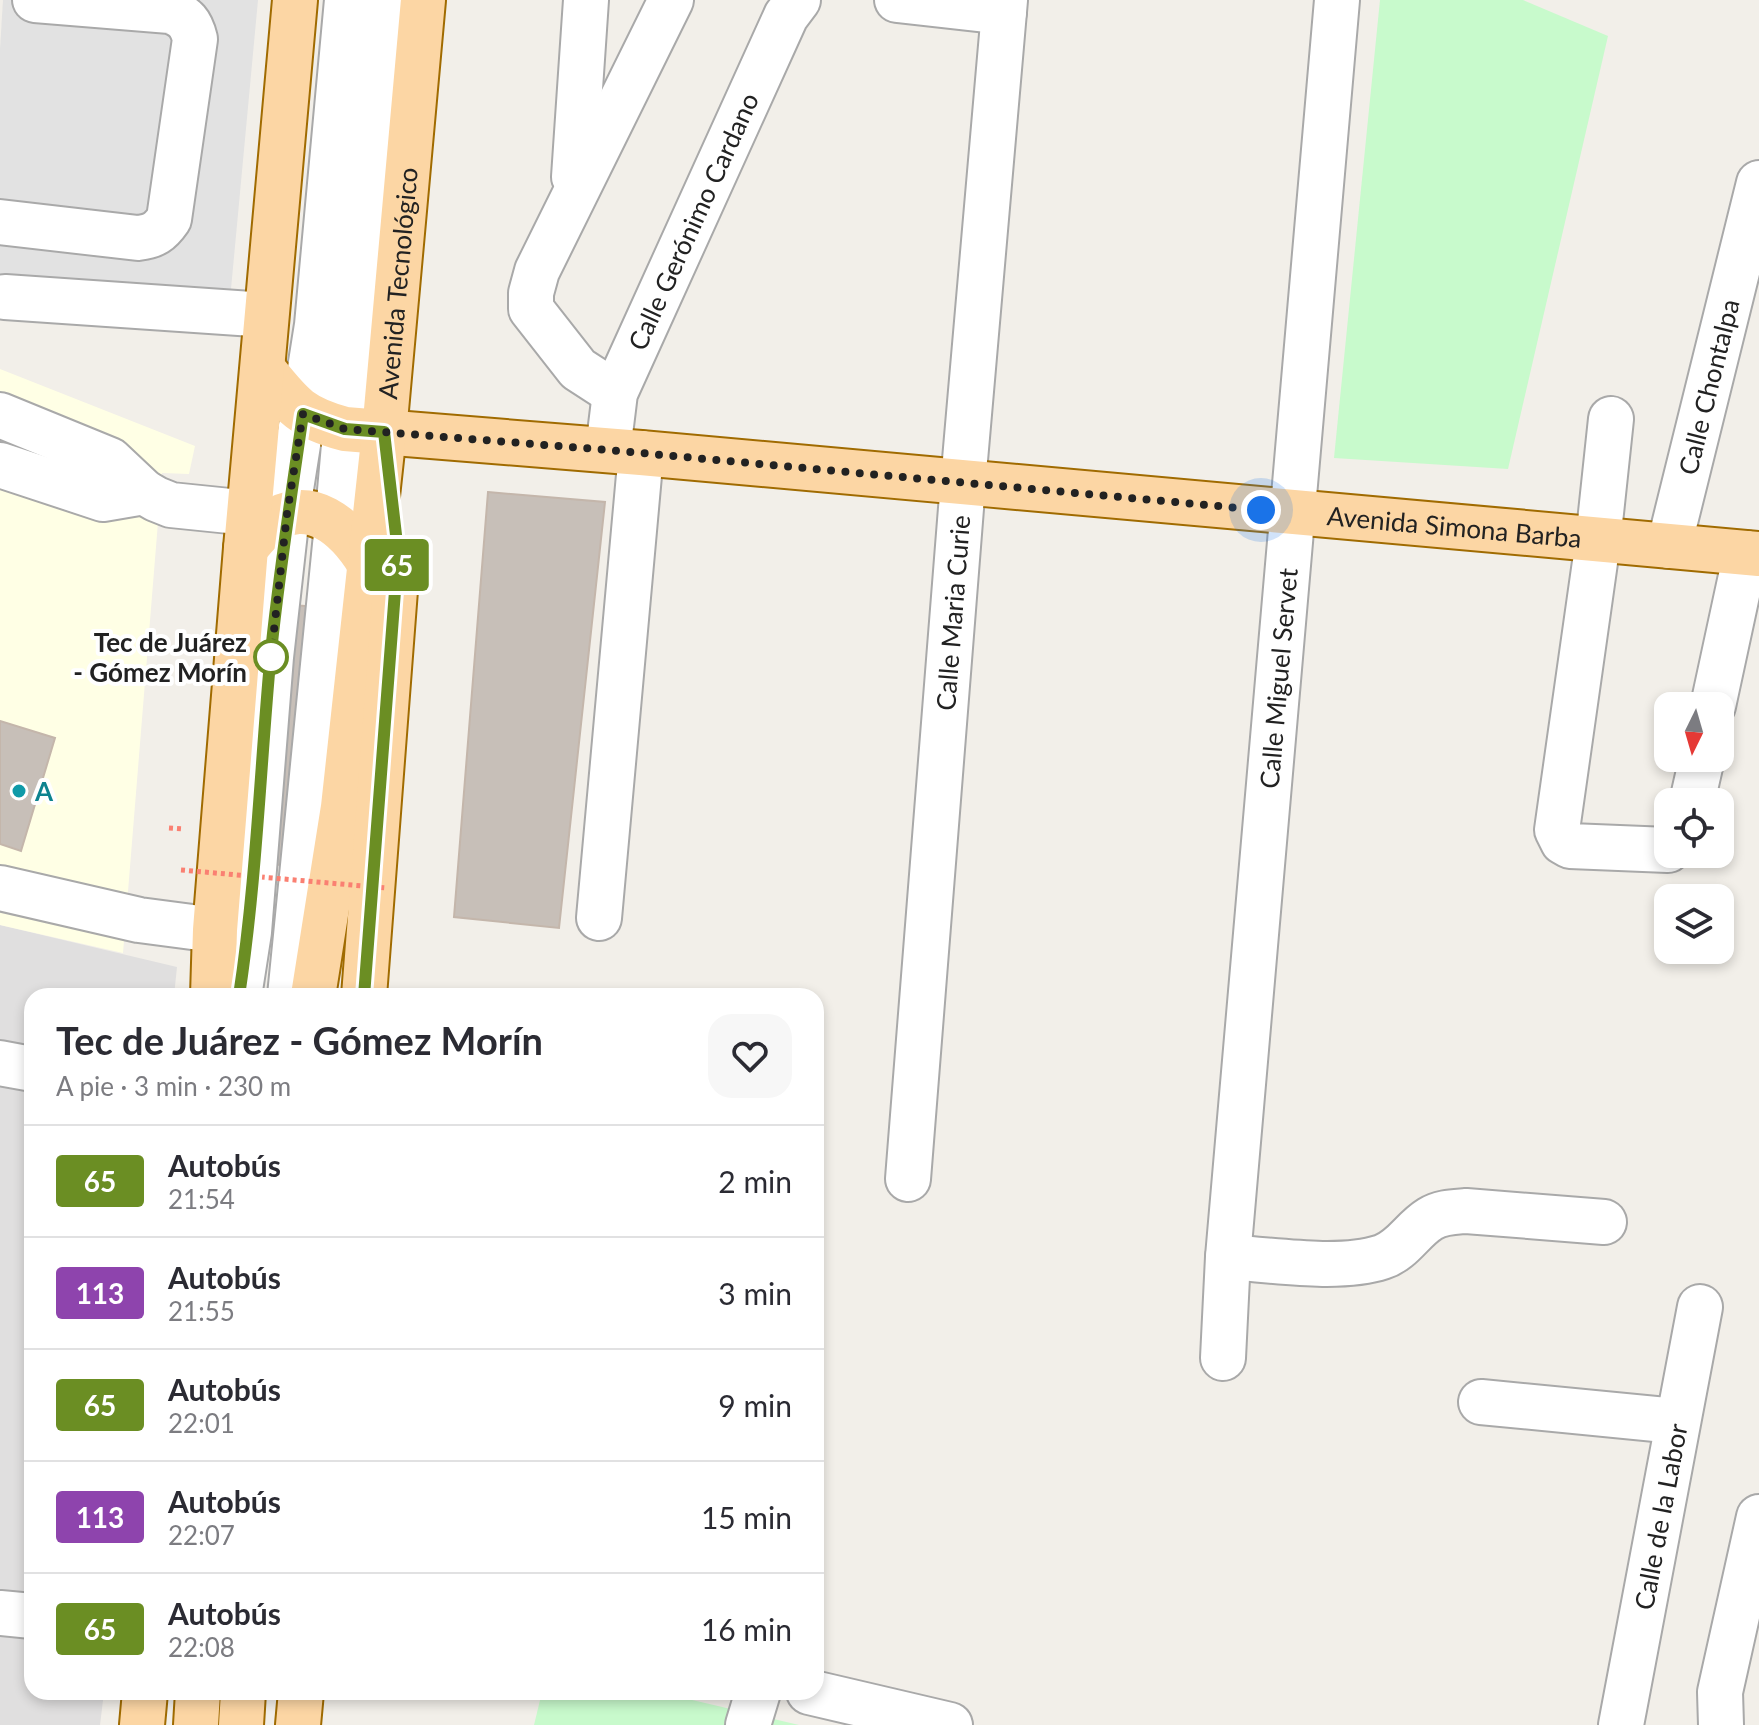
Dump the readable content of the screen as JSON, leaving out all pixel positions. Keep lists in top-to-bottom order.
{
  "streets": {
    "main road": ["Avenida Tecnológico", "Avenida Simona Barba"],
    "street": [
      "Calle Gerónimo Cardano",
      "Calle Chontalpa",
      "Calle Maria Curie",
      "Calle Miguel Servet",
      "Calle de la Labor"
    ]
  },
  "crossings": [
    ["Calle Gerónimo Cardano", "Avenida Simona Barba"],
    ["Avenida Tecnológico", "Avenida Simona Barba"],
    ["Calle Chontalpa", "Avenida Simona Barba"],
    ["Avenida Simona Barba", "Calle Maria Curie"],
    ["Avenida Simona Barba", "Calle Miguel Servet"]
  ],
  "places": ["Tec de Juárez - Gómez Morín", "A"],
  "lines": ["bus line 65"],
  "north": "bottom",
  "page": {
    "on_map": "65",
    "heading": ["Tec de Juárez - Gómez Morín", "A pie · 3 min · 230 m"],
    "list": [
      {
        "mark": "65",
        "name": "Autobús",
        "note": "21:54",
        "value": "2 min"
      },
      {
        "mark": "113",
        "name": "Autobús",
        "note": "21:55",
        "value": "3 min"
      },
      {
        "mark": "65",
        "name": "Autobús",
        "note": "22:01",
        "value": "9 min"
      },
      {
        "mark": "113",
        "name": "Autobús",
        "note": "22:07",
        "value": "15 min"
      },
      {
        "mark": "65",
        "name": "Autobús",
        "note": "22:08",
        "value": "16 min"
      }
    ]
  }
}
